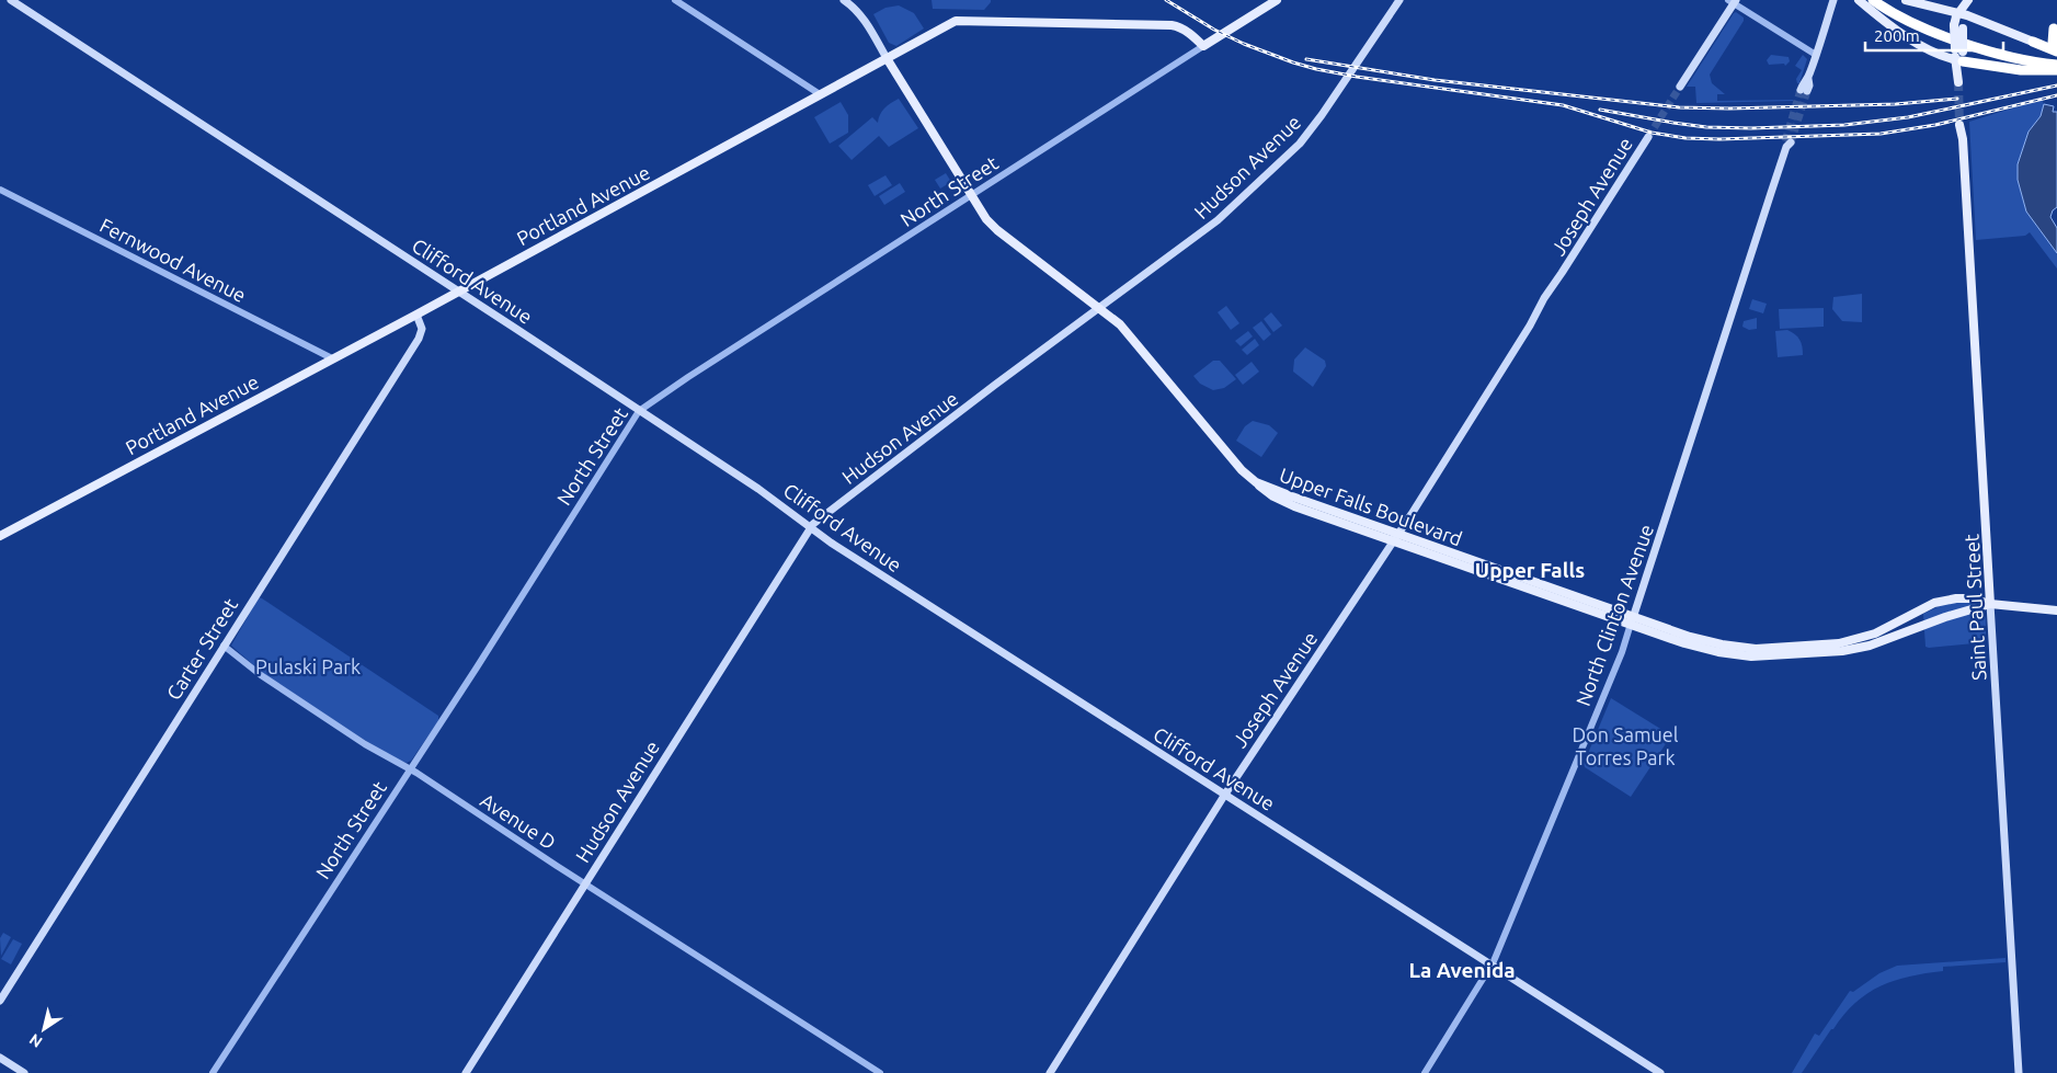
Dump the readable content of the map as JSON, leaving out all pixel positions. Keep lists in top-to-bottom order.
{
  "streets": {
    "main road": [
      "Hudson Avenue",
      "North Street",
      "Joseph Avenue",
      "Portland Avenue",
      "Clifford Avenue",
      "Upper Falls Boulevard",
      "Saint Paul Street",
      "North Clinton Avenue",
      "Carter Street"
    ],
    "street": ["Fernwood Avenue", "Avenue D"]
  },
  "crossings": [
    ["Hudson Avenue", "Clifford Avenue"],
    ["Hudson Avenue", "Upper Falls Boulevard"],
    ["Hudson Avenue", "Avenue D"],
    ["North Street", "Portland Avenue"],
    ["North Street", "Clifford Avenue"],
    ["North Street", "Upper Falls Boulevard"],
    ["North Street", "Avenue D"],
    ["Joseph Avenue", "Clifford Avenue"],
    ["Joseph Avenue", "Upper Falls Boulevard"],
    ["Portland Avenue", "Fernwood Avenue"],
    ["Portland Avenue", "Clifford Avenue"],
    ["Portland Avenue", "Upper Falls Boulevard"],
    ["Portland Avenue", "Carter Street"],
    ["Clifford Avenue", "North Clinton Avenue"],
    ["Upper Falls Boulevard", "Saint Paul Street"],
    ["Upper Falls Boulevard", "North Clinton Avenue"],
    ["Carter Street", "Avenue D"]
  ],
  "districts": ["Upper Falls", "La Avenida"],
  "parks": ["Pulaski Park", "Don Samuel Torres Park"],
  "scale_bar": "200 m",
  "north": "bottom left"
}
